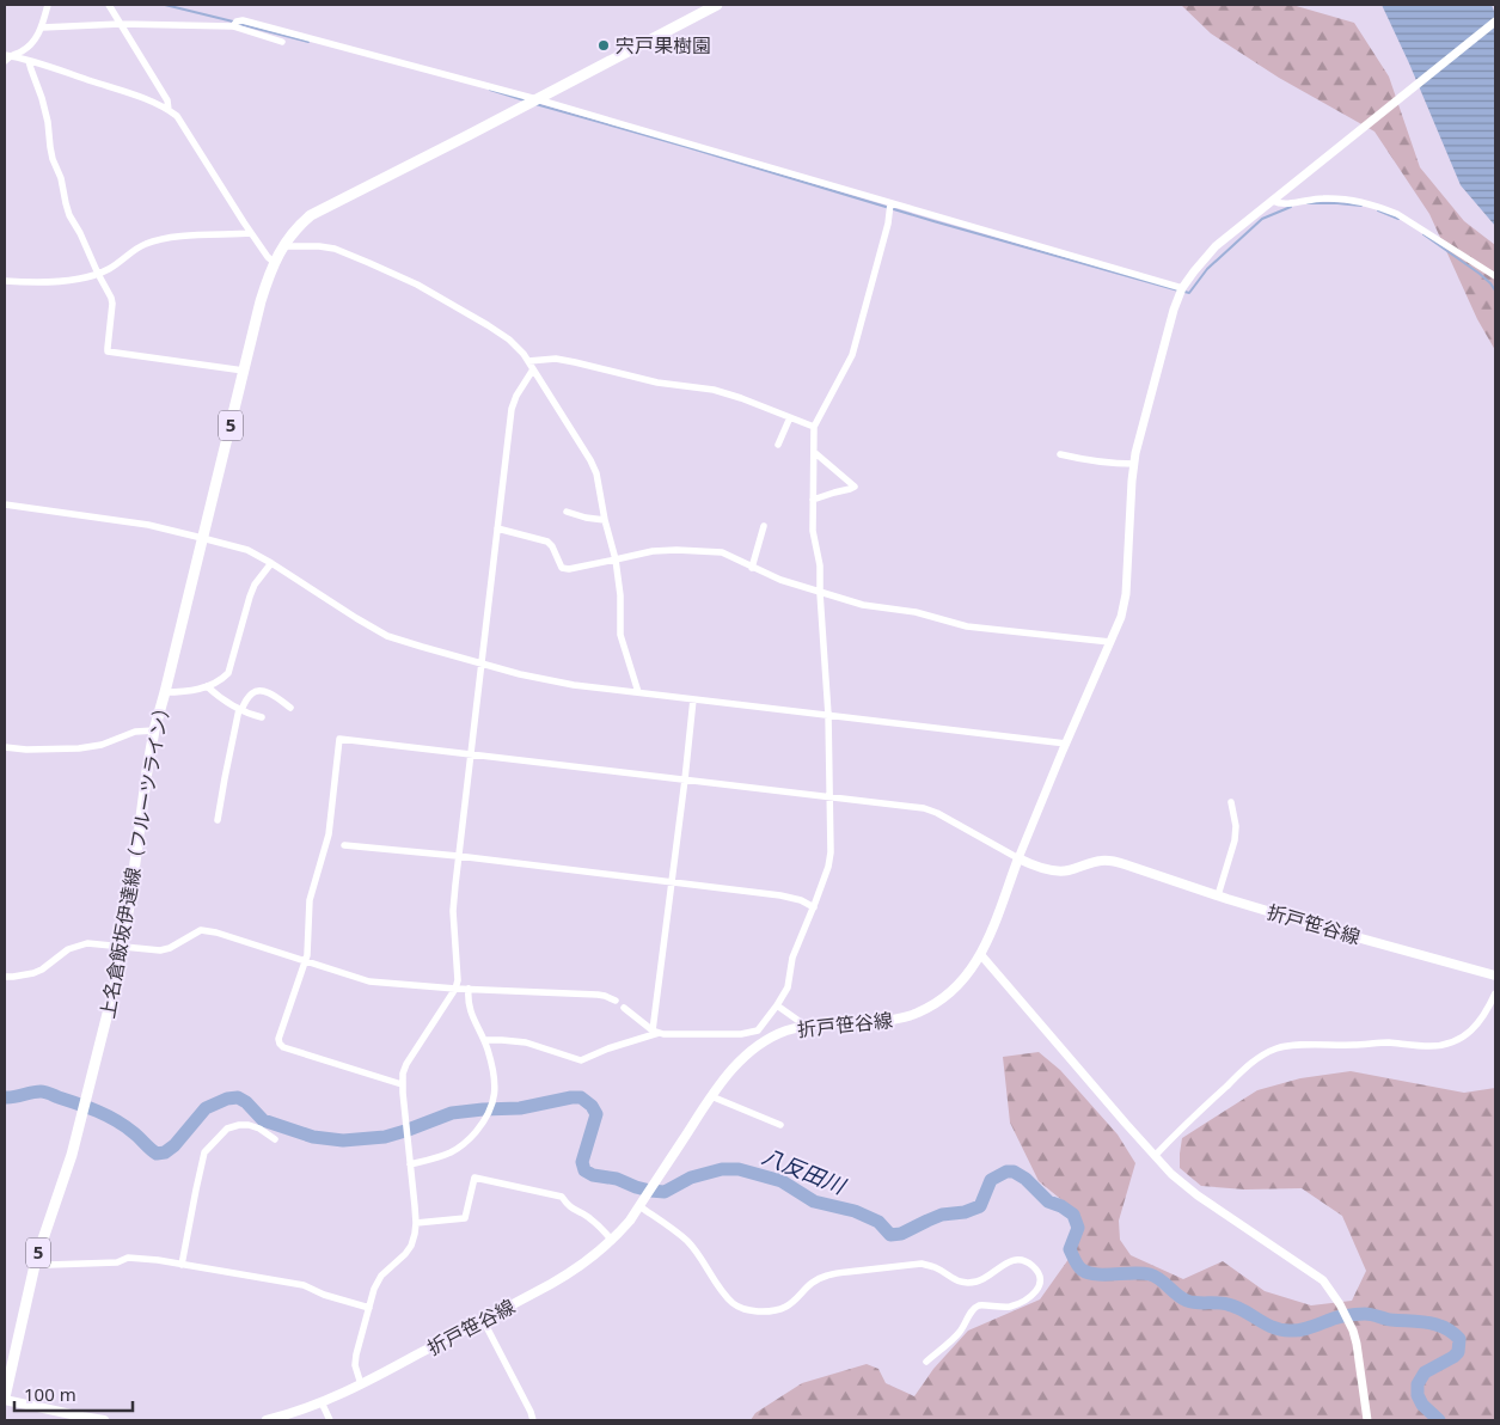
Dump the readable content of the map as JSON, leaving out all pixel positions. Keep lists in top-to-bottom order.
{
  "streets": {
    "main road": ["5", "上名倉飯坂伊達線（フルーツライン）", "折戸笹谷線"]
  },
  "water": ["八反田川"],
  "places": ["宍戸果樹園"],
  "scale_bar": "100 m"
}
